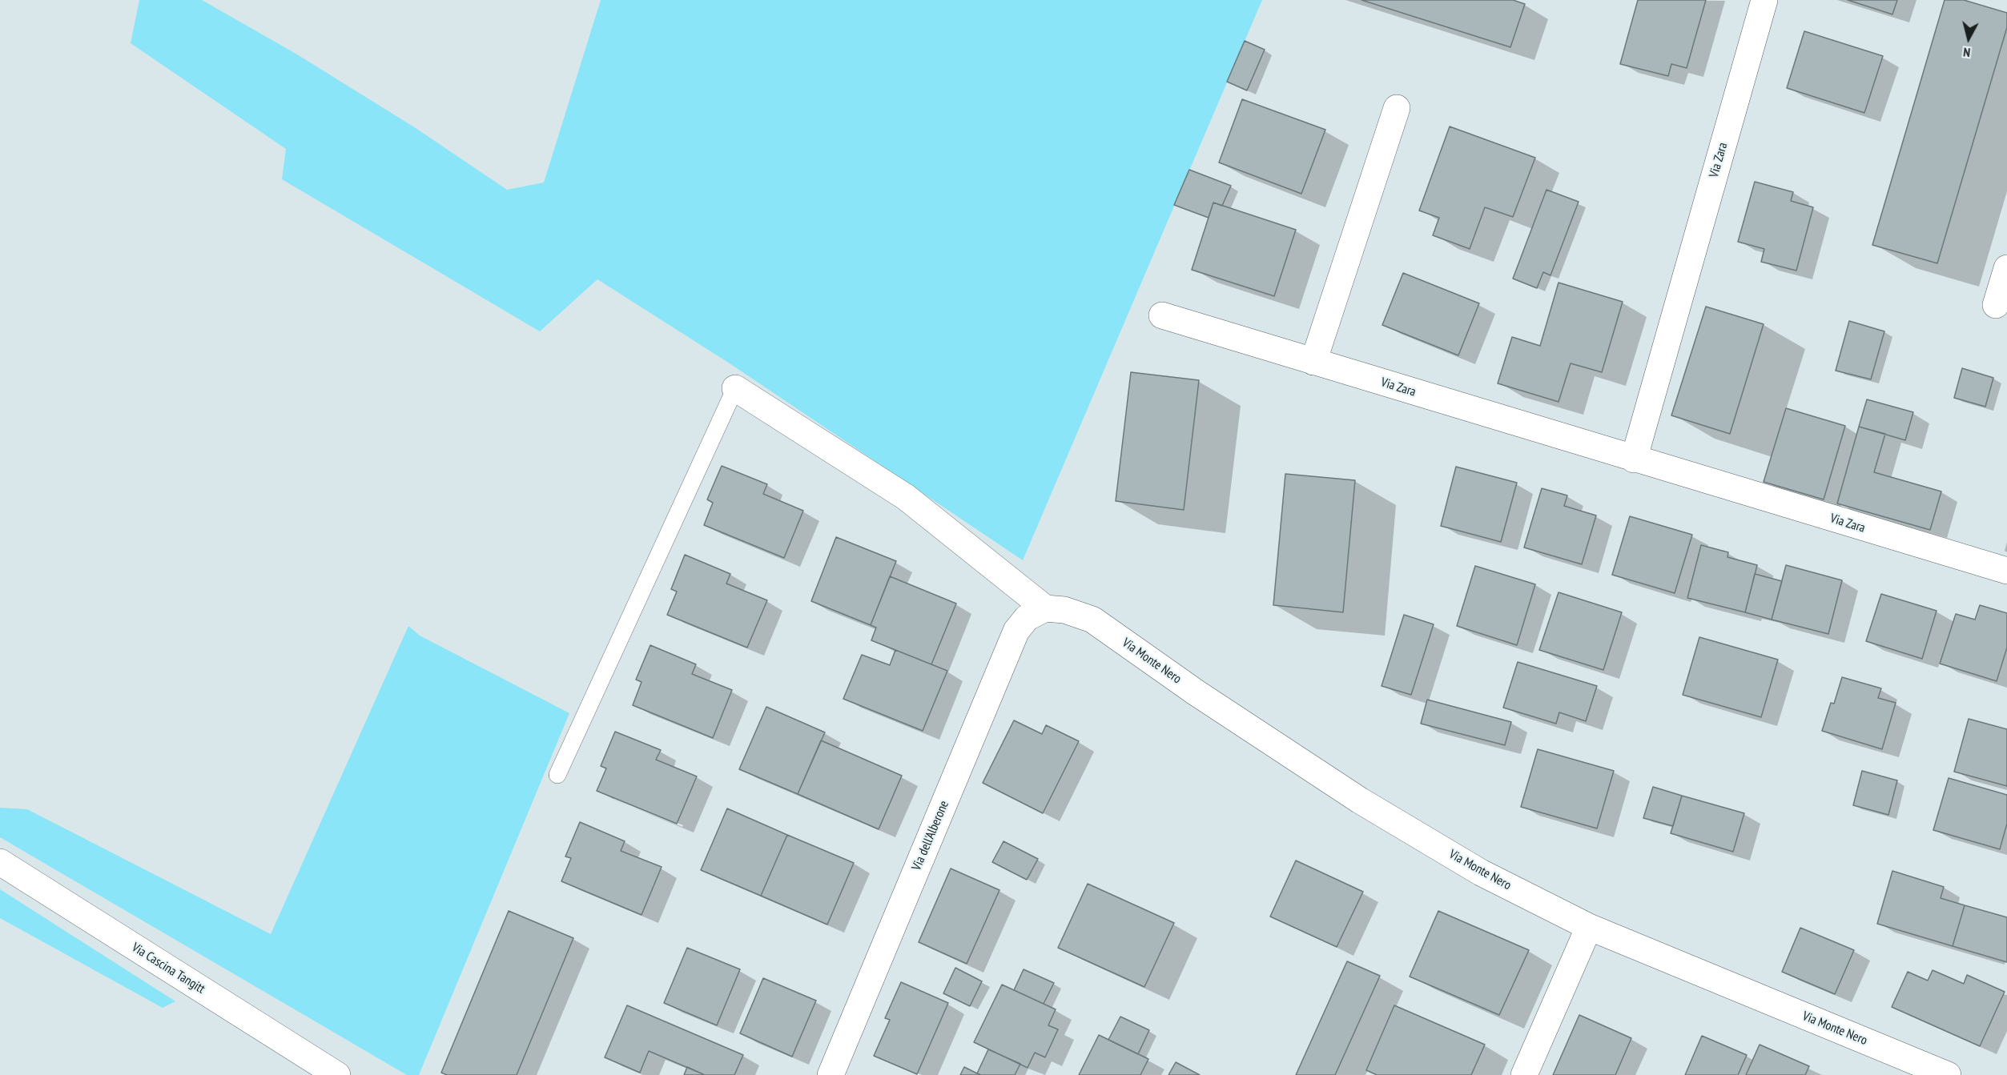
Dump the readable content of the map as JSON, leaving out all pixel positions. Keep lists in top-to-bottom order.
{
  "streets": {
    "street": [
      "Via Zara",
      "Via Monte Nero",
      "Via dell'Alberone",
      "Via Cascina Tangitt"
    ]
  },
  "crossings": [
    ["Via Monte Nero", "Via dell'Alberone"]
  ],
  "north": "bottom"
}
